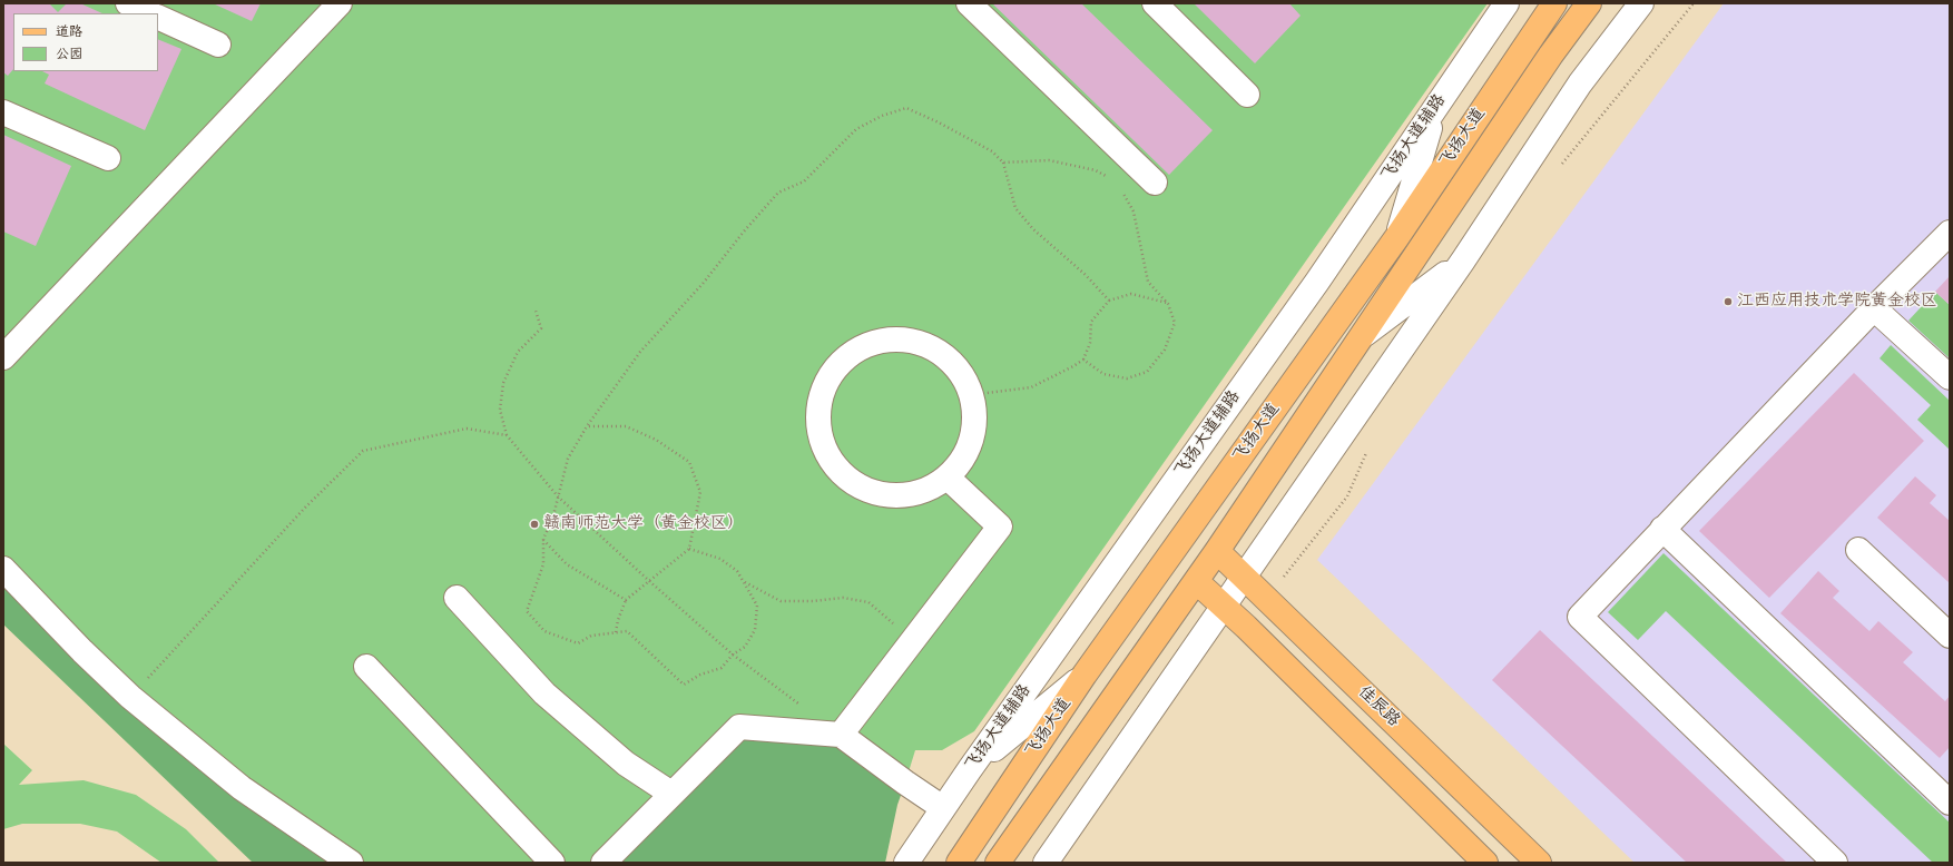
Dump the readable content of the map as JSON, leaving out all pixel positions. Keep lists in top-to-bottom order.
{
  "streets": {
    "main road": ["飞扬大道", "佳辰路"],
    "street": ["飞扬大道辅路"]
  },
  "crossings": [
    ["飞扬大道", "佳辰路"]
  ],
  "places": ["江西应用技术学院黄金校区", "赣南师范大学（黄金校区）"],
  "legend": ["道路", "公园"]
}
